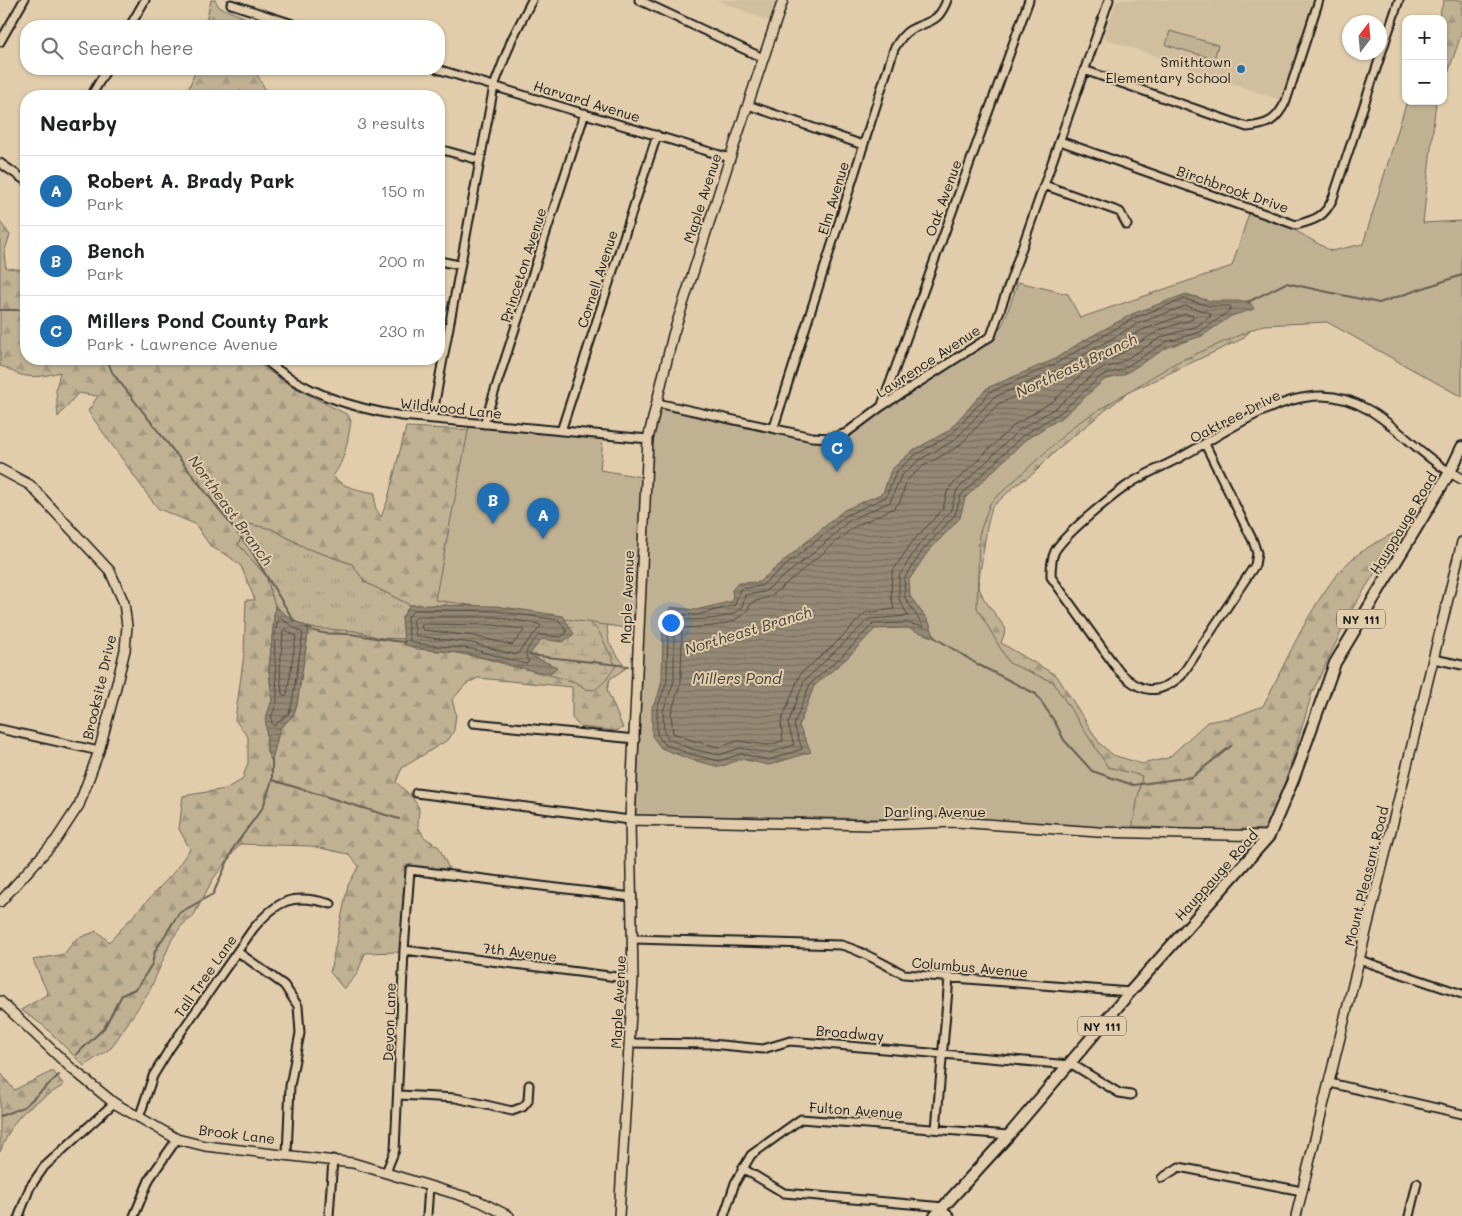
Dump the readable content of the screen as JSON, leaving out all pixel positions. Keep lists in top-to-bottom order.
{
  "streets": {
    "main road": ["Hauppauge Road", "NY 111"],
    "street": [
      "Harvard Avenue",
      "Birchbrook Drive",
      "Maple Avenue",
      "Elm Avenue",
      "Oak Avenue",
      "Princeton Avenue",
      "Cornell Avenue",
      "Lawrence Avenue",
      "Wildwood Lane",
      "Oaktree Drive",
      "Brooksite Drive",
      "Darling Avenue",
      "Mount Pleasant Road",
      "7th Avenue",
      "Columbus Avenue",
      "Tall Tree Lane",
      "Devon Lane",
      "Broadway",
      "Fulton Avenue",
      "Brook Lane"
    ]
  },
  "crossings": [
    ["Harvard Avenue", "Maple Avenue"],
    ["Harvard Avenue", "Princeton Avenue"],
    ["Harvard Avenue", "Cornell Avenue"],
    ["Birchbrook Drive", "Lawrence Avenue"],
    ["Maple Avenue", "Lawrence Avenue"],
    ["Maple Avenue", "Wildwood Lane"],
    ["Maple Avenue", "Darling Avenue"],
    ["Maple Avenue", "7th Avenue"],
    ["Maple Avenue", "Columbus Avenue"],
    ["Maple Avenue", "Devon Lane"],
    ["Maple Avenue", "Broadway"],
    ["Elm Avenue", "Lawrence Avenue"],
    ["Oak Avenue", "Lawrence Avenue"],
    ["Princeton Avenue", "Wildwood Lane"],
    ["Cornell Avenue", "Wildwood Lane"],
    ["Oaktree Drive", "Hauppauge Road"],
    ["Hauppauge Road", "Darling Avenue"],
    ["Hauppauge Road", "Columbus Avenue"],
    ["Hauppauge Road", "Broadway"],
    ["Hauppauge Road", "Fulton Avenue"],
    ["7th Avenue", "Devon Lane"],
    ["Tall Tree Lane", "Brook Lane"],
    ["Devon Lane", "Brook Lane"]
  ],
  "water": ["Northeast Branch", "Millers Pond"],
  "places": ["Smithtown Elementary School"],
  "north": "top",
  "page": {
    "map_buttons": ["+", "−"],
    "search": "Search here",
    "heading": ["Nearby", "3 results"],
    "list": [
      {
        "mark": "A",
        "name": "Robert A. Brady Park",
        "note": "Park",
        "value": "150 m"
      },
      {
        "mark": "B",
        "name": "Bench",
        "note": "Park",
        "value": "200 m"
      },
      {
        "mark": "C",
        "name": "Millers Pond County Park",
        "note": "Park · Lawrence Avenue",
        "value": "230 m"
      }
    ],
    "pins": ["C", "B", "A"]
  }
}
